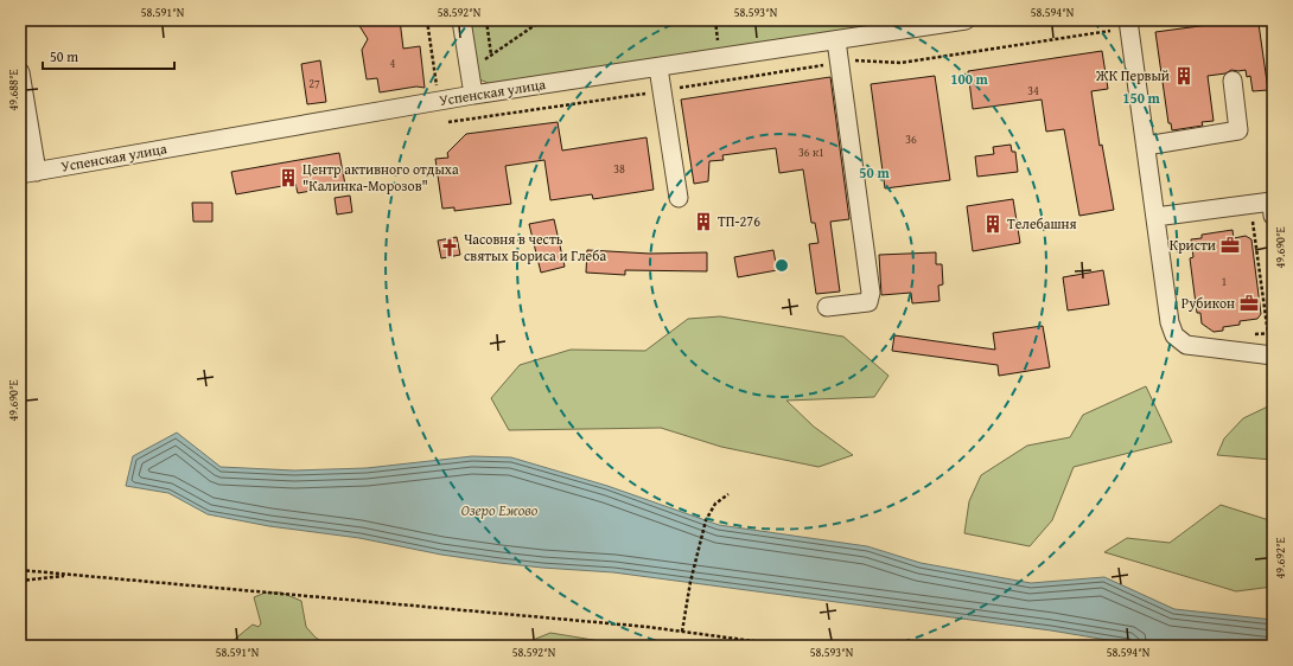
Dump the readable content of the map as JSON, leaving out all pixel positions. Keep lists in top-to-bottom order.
{
  "streets": {
    "street": ["Успенская улица"]
  },
  "water": ["Озеро Ежово"],
  "places": {
    "building": [
      "ЖК Первый",
      "Центр активного отдыха \"Калинка-Морозов\"",
      "ТП-276",
      "Телебашня"
    ],
    "office": ["Кристи", "Рубикон"],
    "church": ["Часовня в честь святых Бориса и Глеба"]
  },
  "house_numbers": [
    "4",
    "27",
    "34",
    "36",
    "36 к1",
    "38",
    "1"
  ],
  "scale_bar": "50 m",
  "coordinates": [
    "58.591°N",
    "58.592°N",
    "58.593°N",
    "58.594°N",
    "49.688°E",
    "49.690°E",
    "49.692°E"
  ],
  "rings": ["100 m", "150 m", "50 m"]
}
